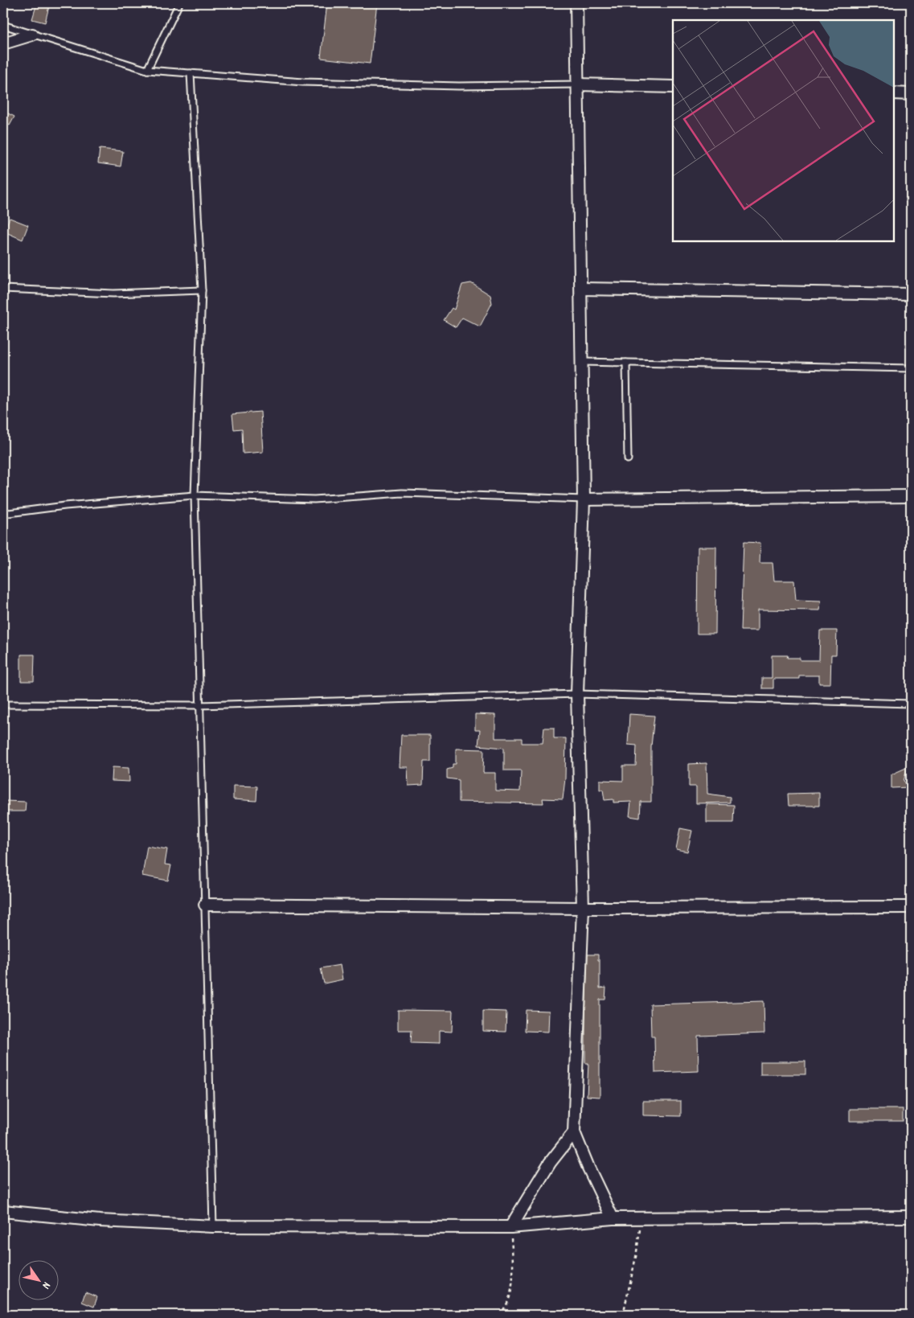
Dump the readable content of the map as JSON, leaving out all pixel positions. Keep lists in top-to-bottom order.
{
  "north": "bottom right"
}
